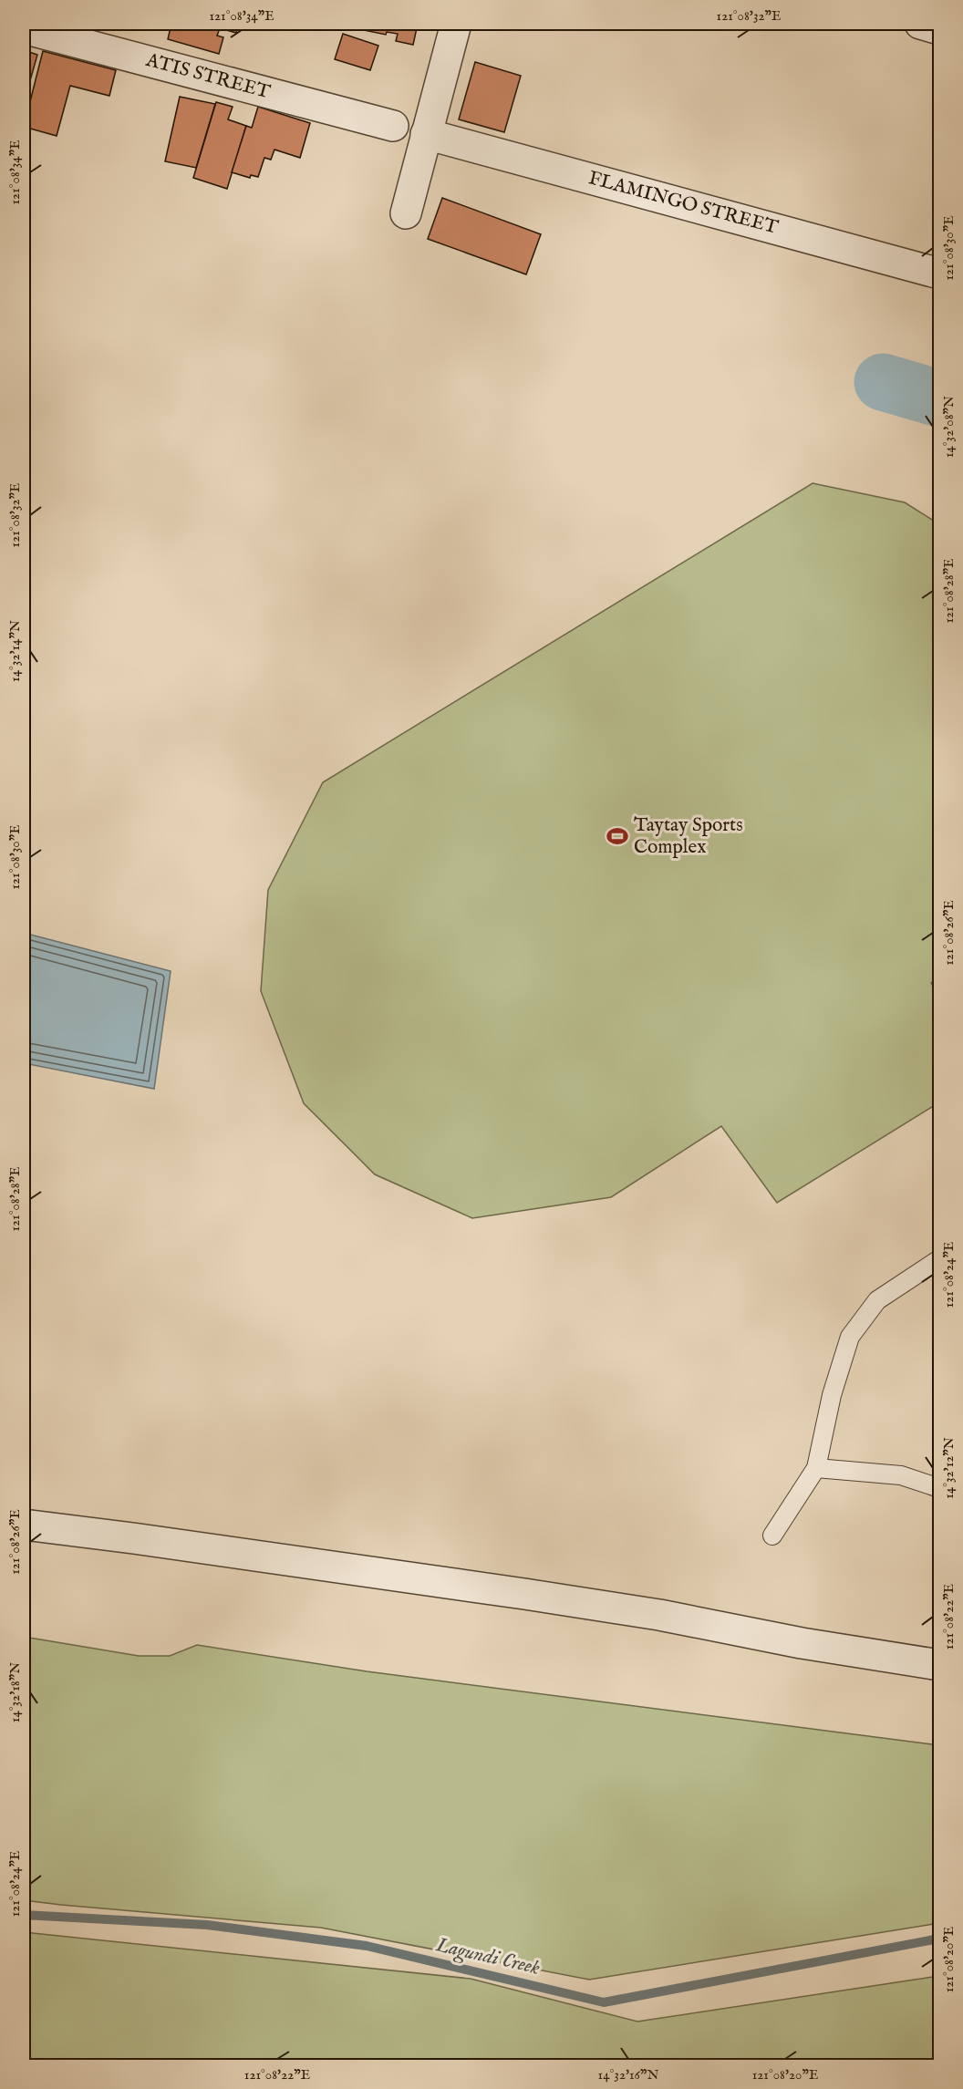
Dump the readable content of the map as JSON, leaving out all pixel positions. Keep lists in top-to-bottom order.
{
  "streets": {
    "street": ["ATIS STREET", "FLAMINGO STREET"]
  },
  "water": ["Lagundi Creek"],
  "places": {
    "sports": ["Taytay Sports Complex"]
  },
  "coordinates": [
    "121°08'34\"E",
    "121°08'32\"E",
    "121°08'30\"E",
    "14°32'08\"N",
    "121°08'28\"E",
    "14°32'14\"N",
    "121°08'26\"E",
    "121°08'24\"E",
    "14°32'12\"N",
    "121°08'22\"E",
    "14°32'18\"N",
    "121°08'20\"E",
    "14°32'16\"N"
  ]
}
